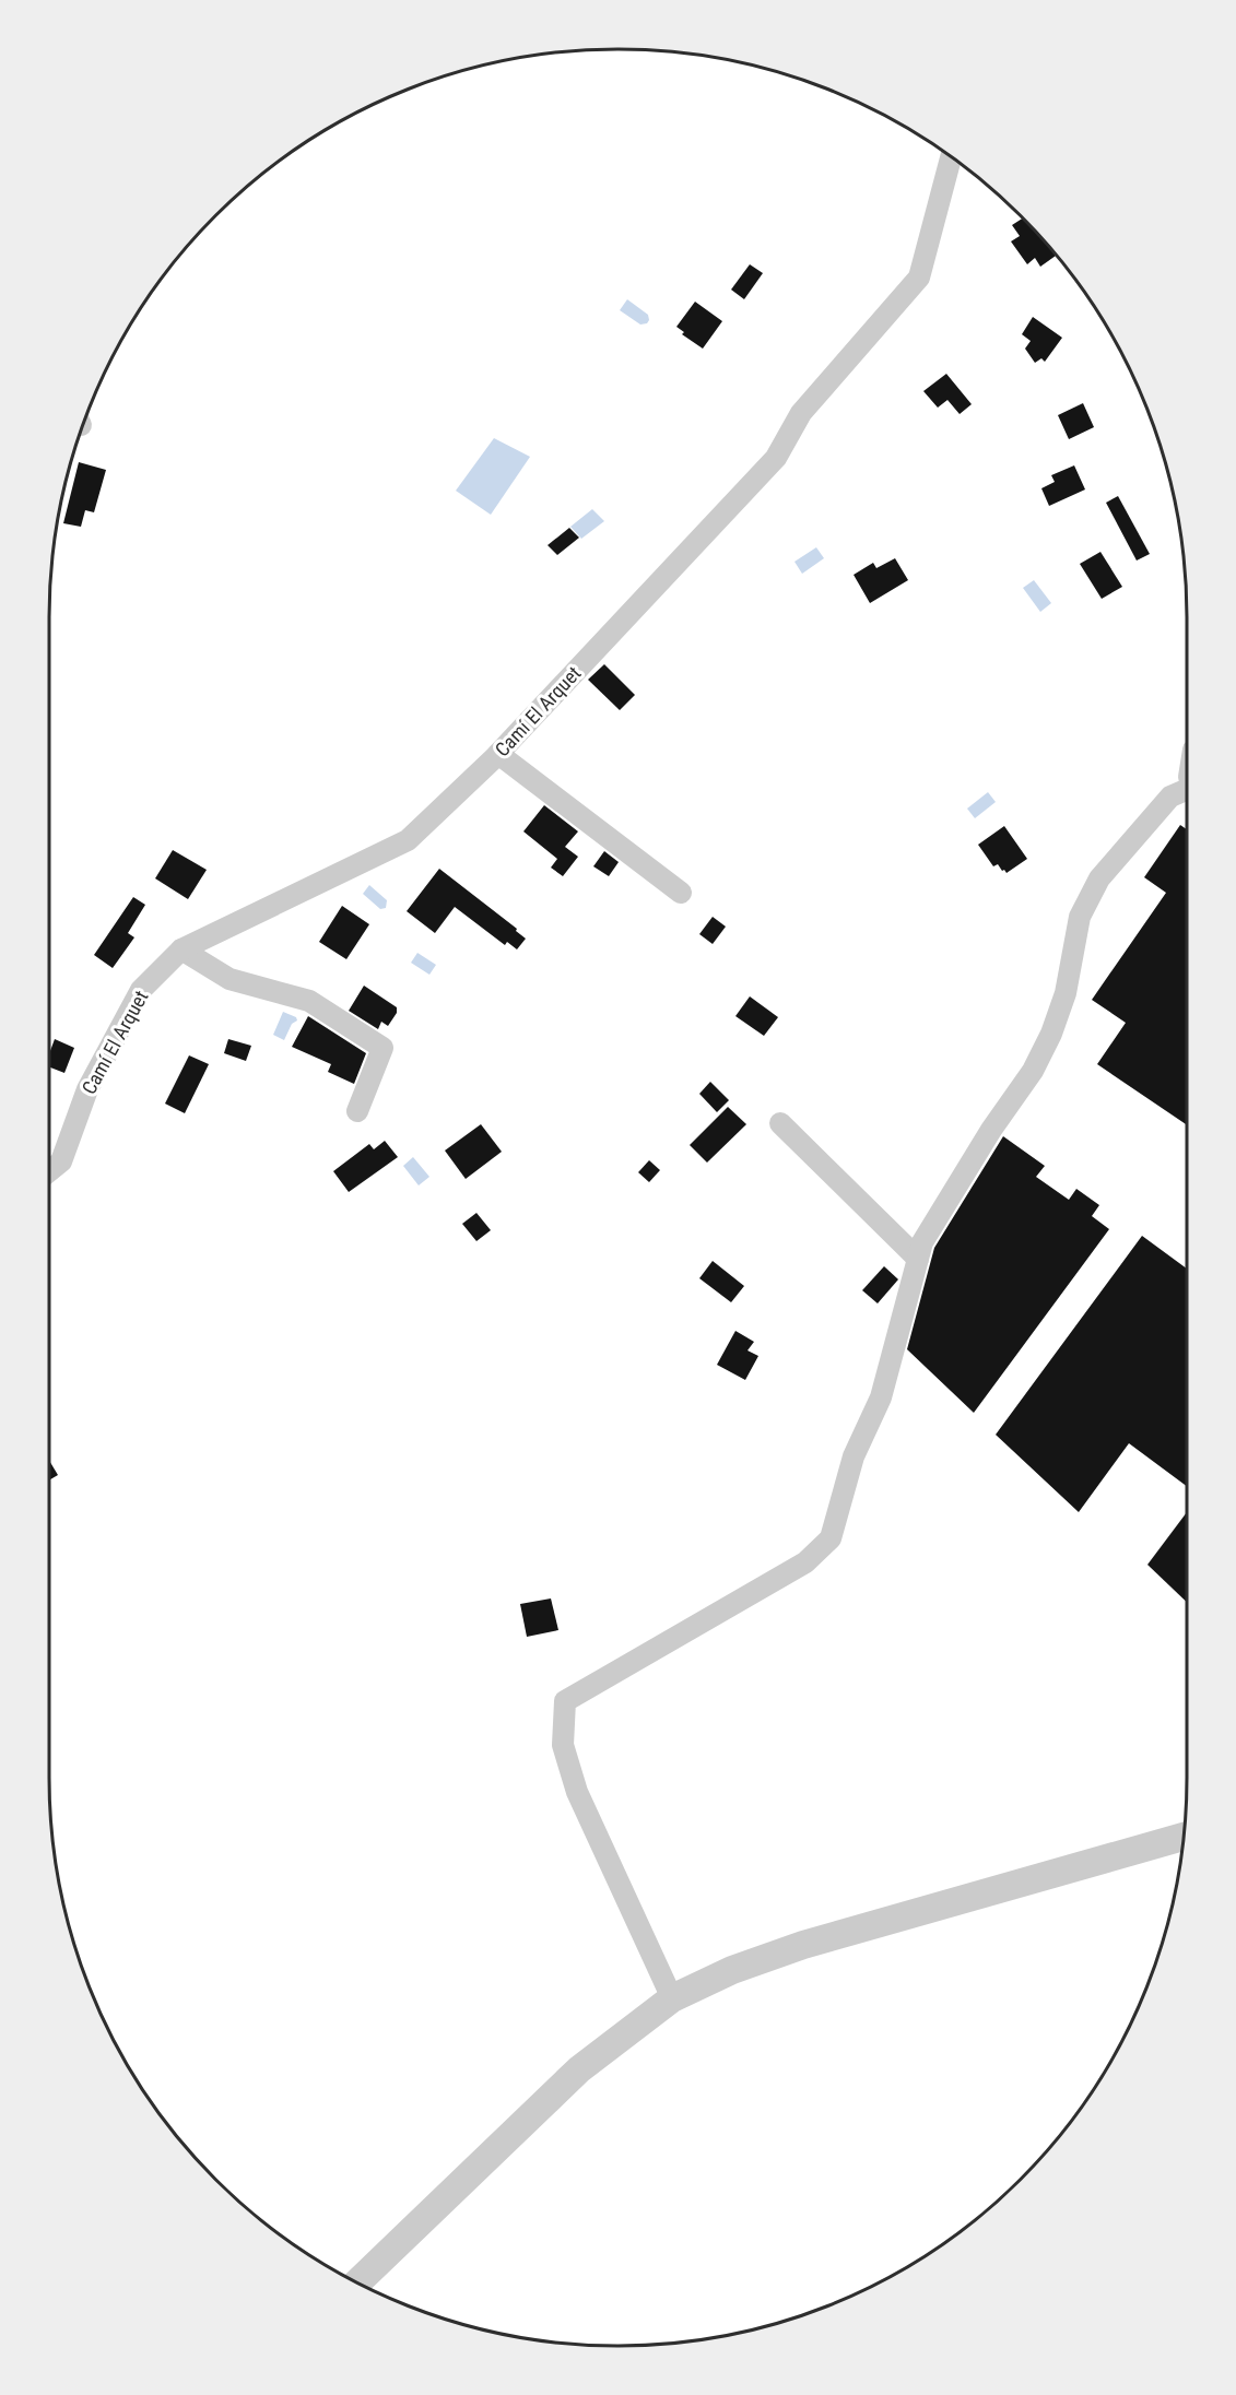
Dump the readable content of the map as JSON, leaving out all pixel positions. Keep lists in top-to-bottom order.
{
  "streets": {
    "street": ["Camí El Arquet"]
  }
}
